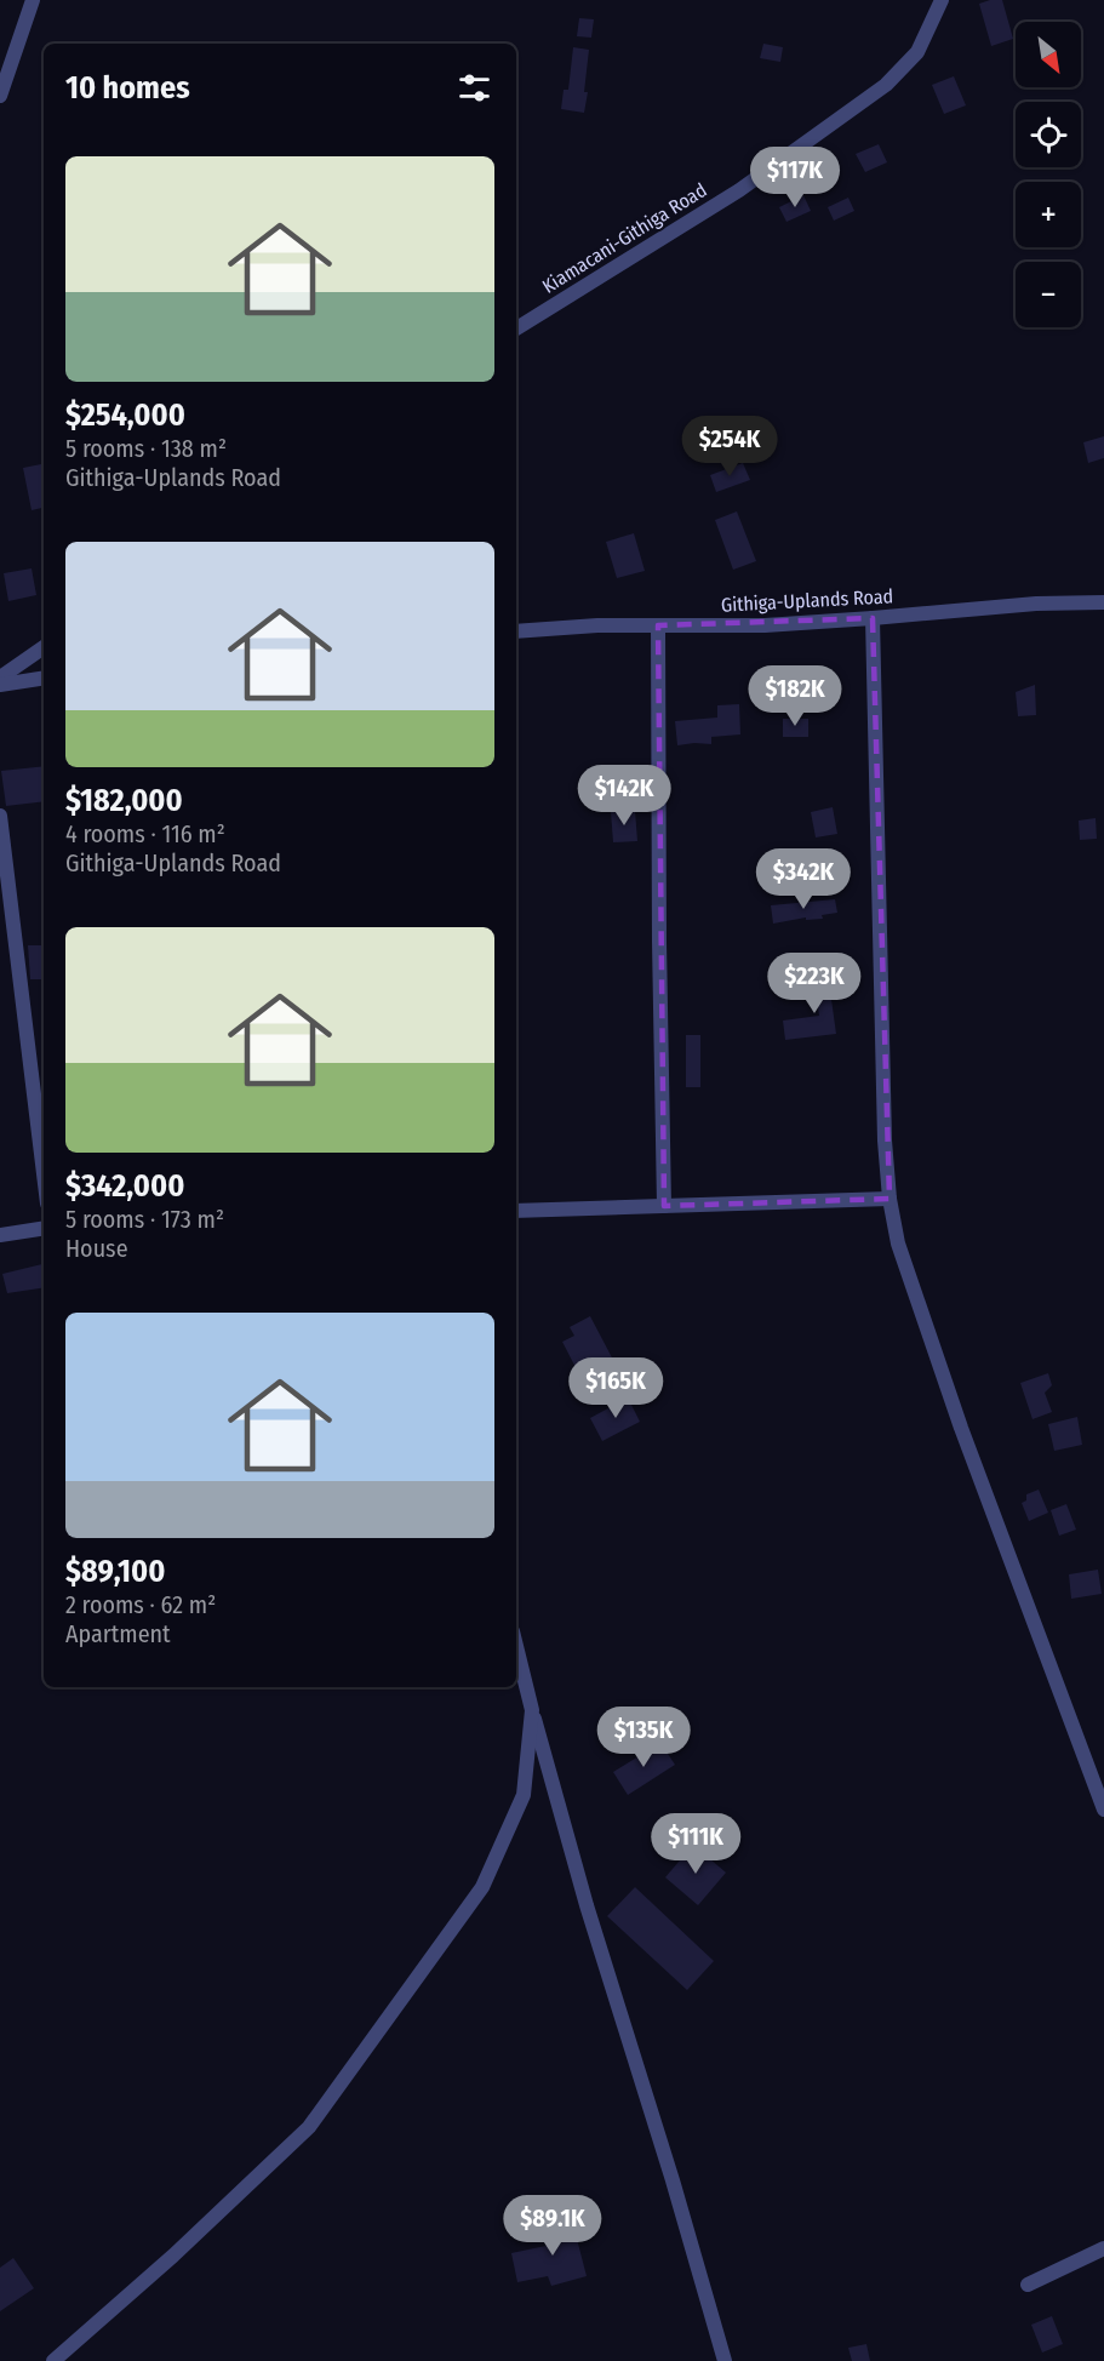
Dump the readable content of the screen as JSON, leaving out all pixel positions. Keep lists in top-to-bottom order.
{
  "streets": {
    "street": ["Kiamacani-Githiga Road", "Githiga-Uplands Road"]
  },
  "north": "bottom right",
  "page": {
    "map_buttons": ["+", "−"],
    "heading": "10 homes",
    "list": [
      {
        "name": "$254,000",
        "note": "5 rooms · 138 m² · Githiga-Uplands Road"
      },
      {
        "name": "$182,000",
        "note": "4 rooms · 116 m² · Githiga-Uplands Road"
      },
      {
        "name": "$342,000",
        "note": "5 rooms · 173 m² · House"
      },
      {
        "name": "$89,100",
        "note": "2 rooms · 62 m² · Apartment"
      }
    ],
    "price": [
      "$117K",
      "$254K",
      "$182K",
      "$142K",
      "$342K",
      "$223K",
      "$165K",
      "$135K",
      "$111K",
      "$89.1K"
    ]
  }
}
